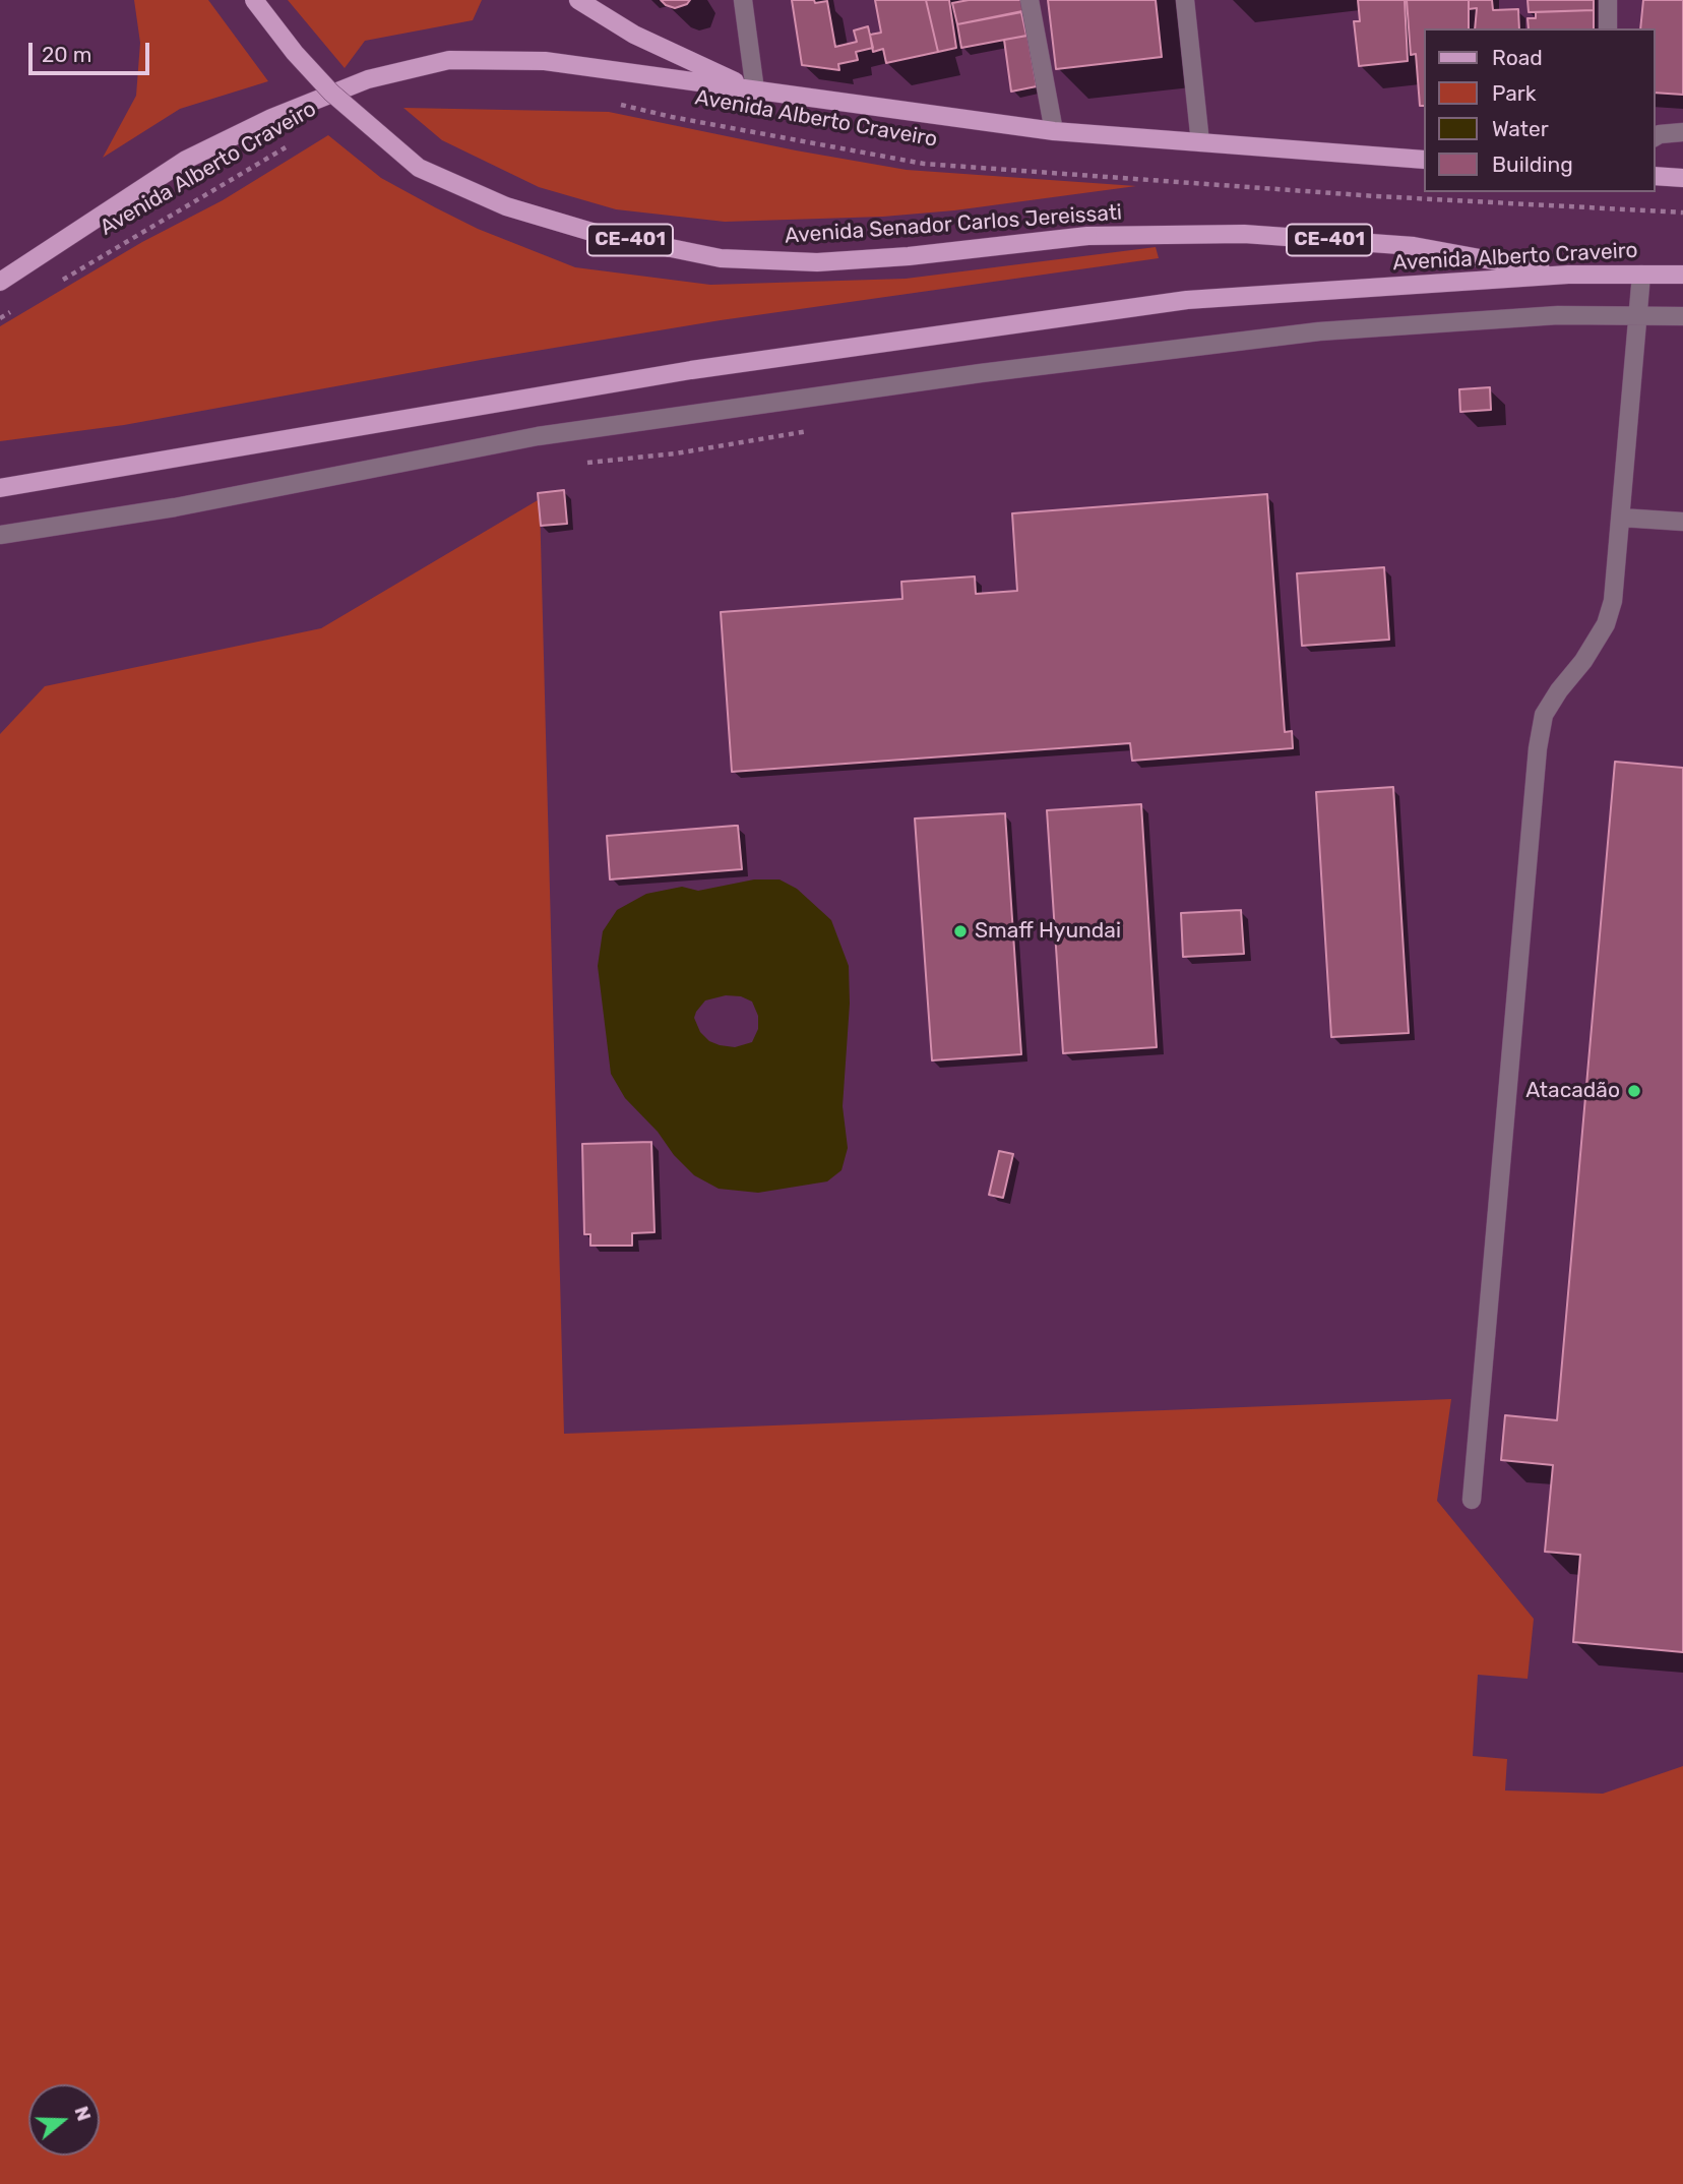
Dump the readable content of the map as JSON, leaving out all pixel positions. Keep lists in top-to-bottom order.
{
  "streets": {
    "main road": ["Avenida Alberto Craveiro", "Avenida Senador Carlos Jereissati", "CE-401"]
  },
  "crossings": [
    ["Avenida Alberto Craveiro", "Avenida Senador Carlos Jereissati"]
  ],
  "places": ["Smaff Hyundai", "Atacadão"],
  "legend": [
    "Road",
    "Park",
    "Water",
    "Building"
  ],
  "scale_bar": "20 m",
  "north": "right"
}
